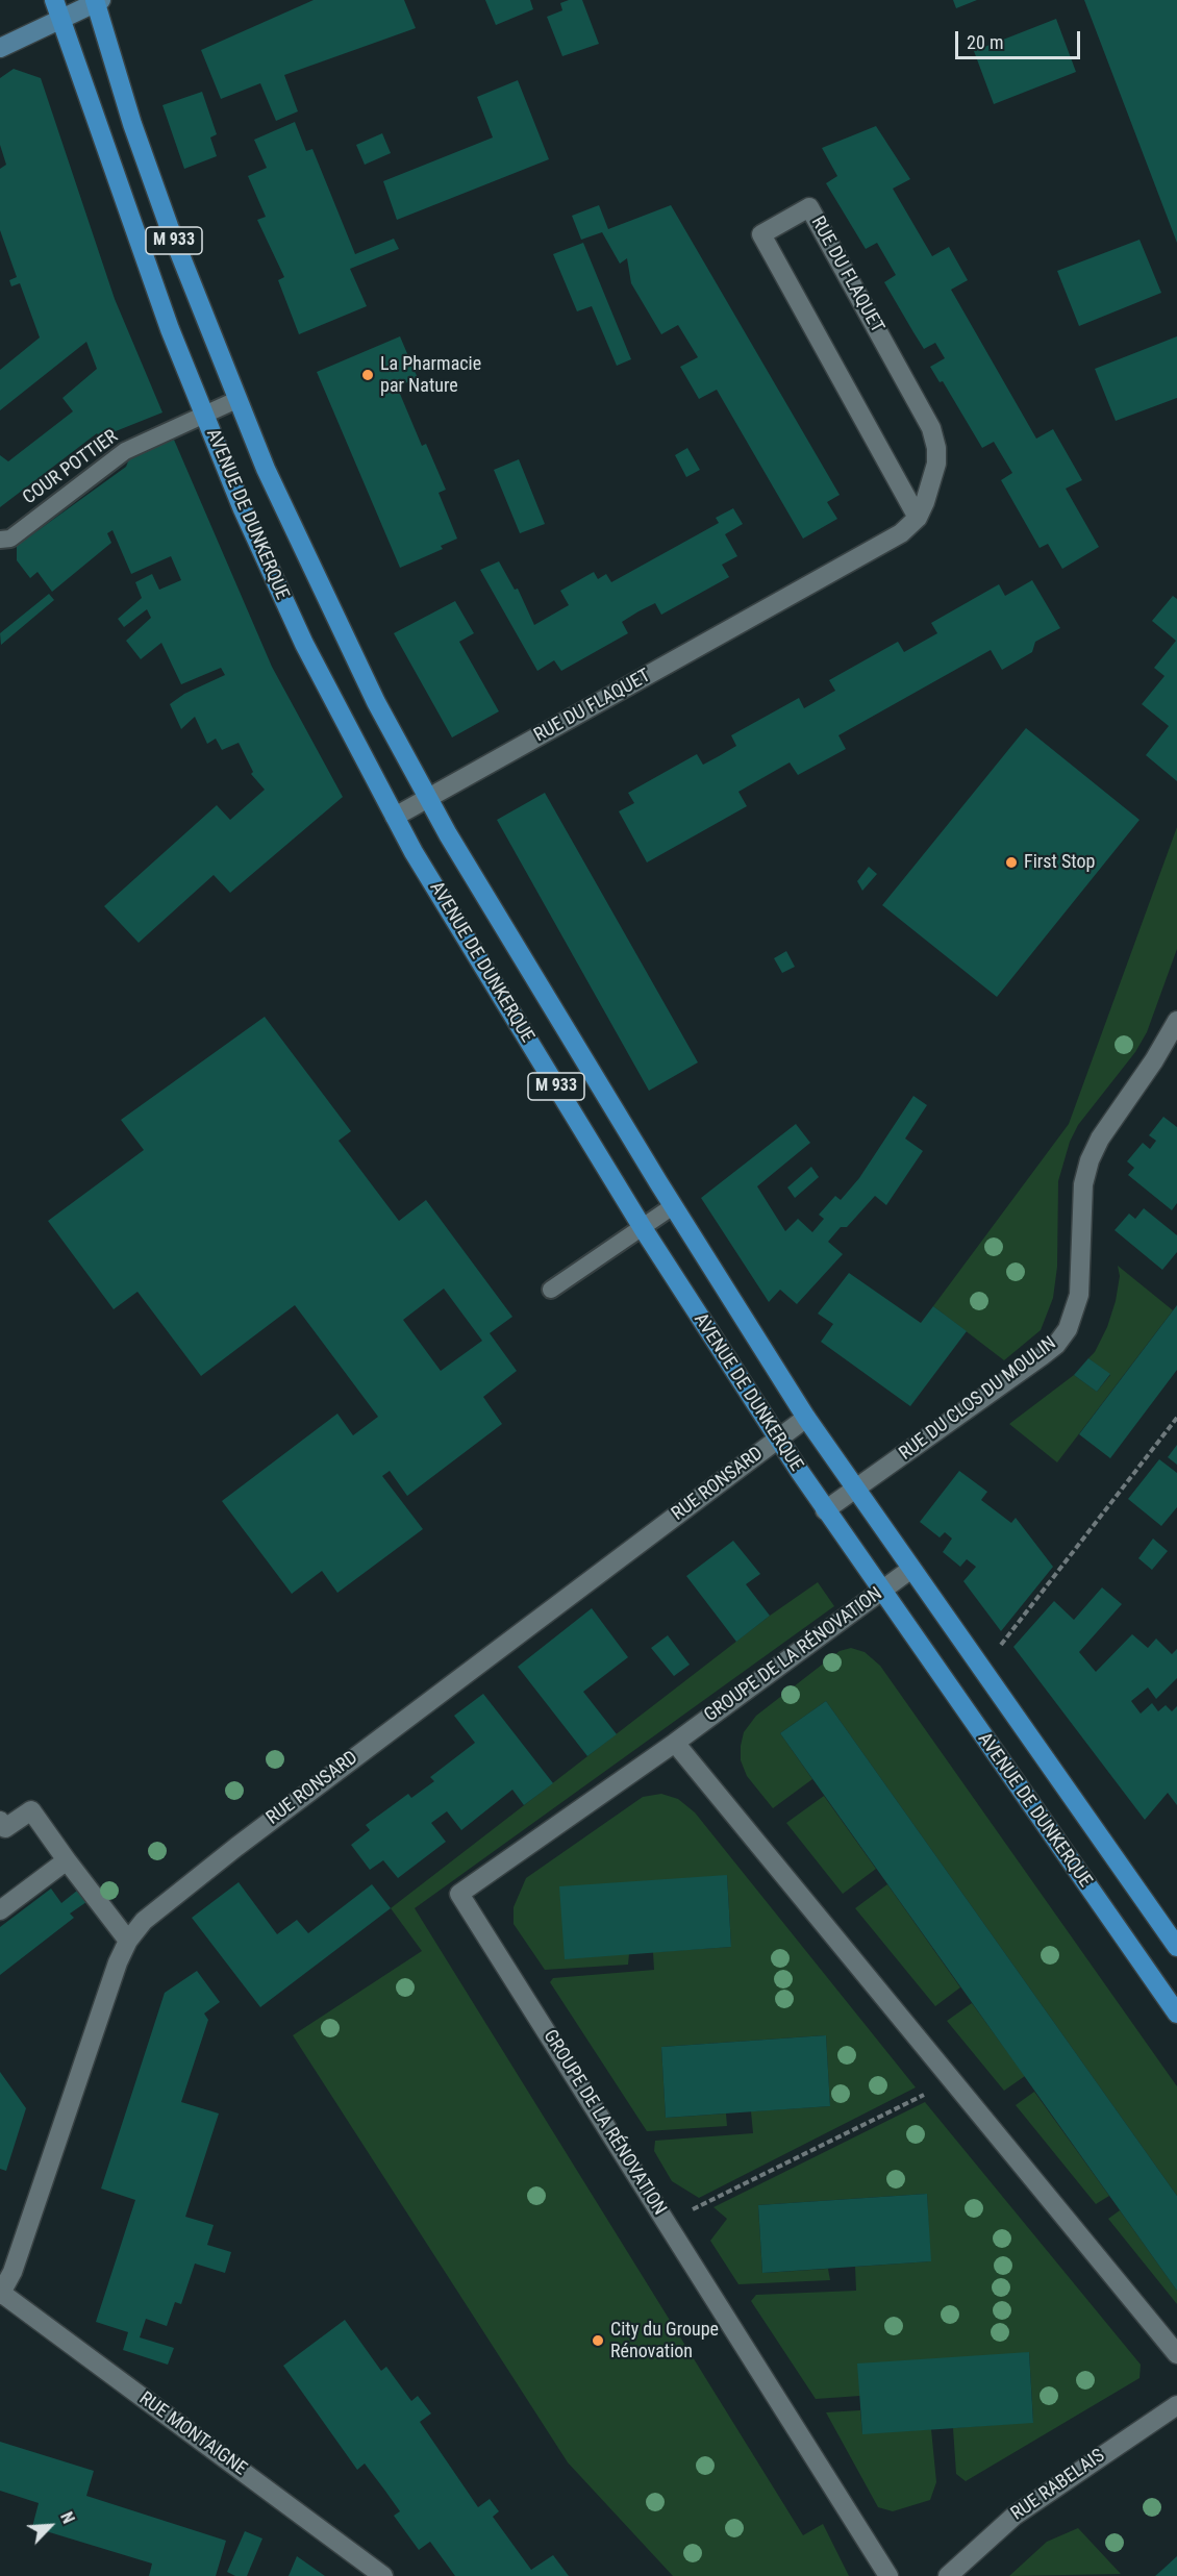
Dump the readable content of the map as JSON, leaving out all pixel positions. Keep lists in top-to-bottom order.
{
  "streets": {
    "main road": ["M 933", "AVENUE DE DUNKERQUE"],
    "street": [
      "RUE DU FLAQUET",
      "RUE DU CLOS DU MOULIN",
      "RUE RONSARD",
      "GROUPE DE LA RÉNOVATION",
      "RUE MONTAIGNE",
      "RUE RABELAIS"
    ],
    "lane": ["COUR POTTIER"]
  },
  "crossings": [
    ["M 933", "AVENUE DE DUNKERQUE"],
    ["RUE DU FLAQUET", "AVENUE DE DUNKERQUE"],
    ["COUR POTTIER", "AVENUE DE DUNKERQUE"],
    ["AVENUE DE DUNKERQUE", "RUE DU CLOS DU MOULIN"],
    ["AVENUE DE DUNKERQUE", "RUE RONSARD"],
    ["AVENUE DE DUNKERQUE", "GROUPE DE LA RÉNOVATION"],
    ["RUE RONSARD", "RUE MONTAIGNE"]
  ],
  "places": ["La Pharmacie par Nature", "First Stop", "City du Groupe Rénovation"],
  "scale_bar": "20 m",
  "north": "top right"
}
